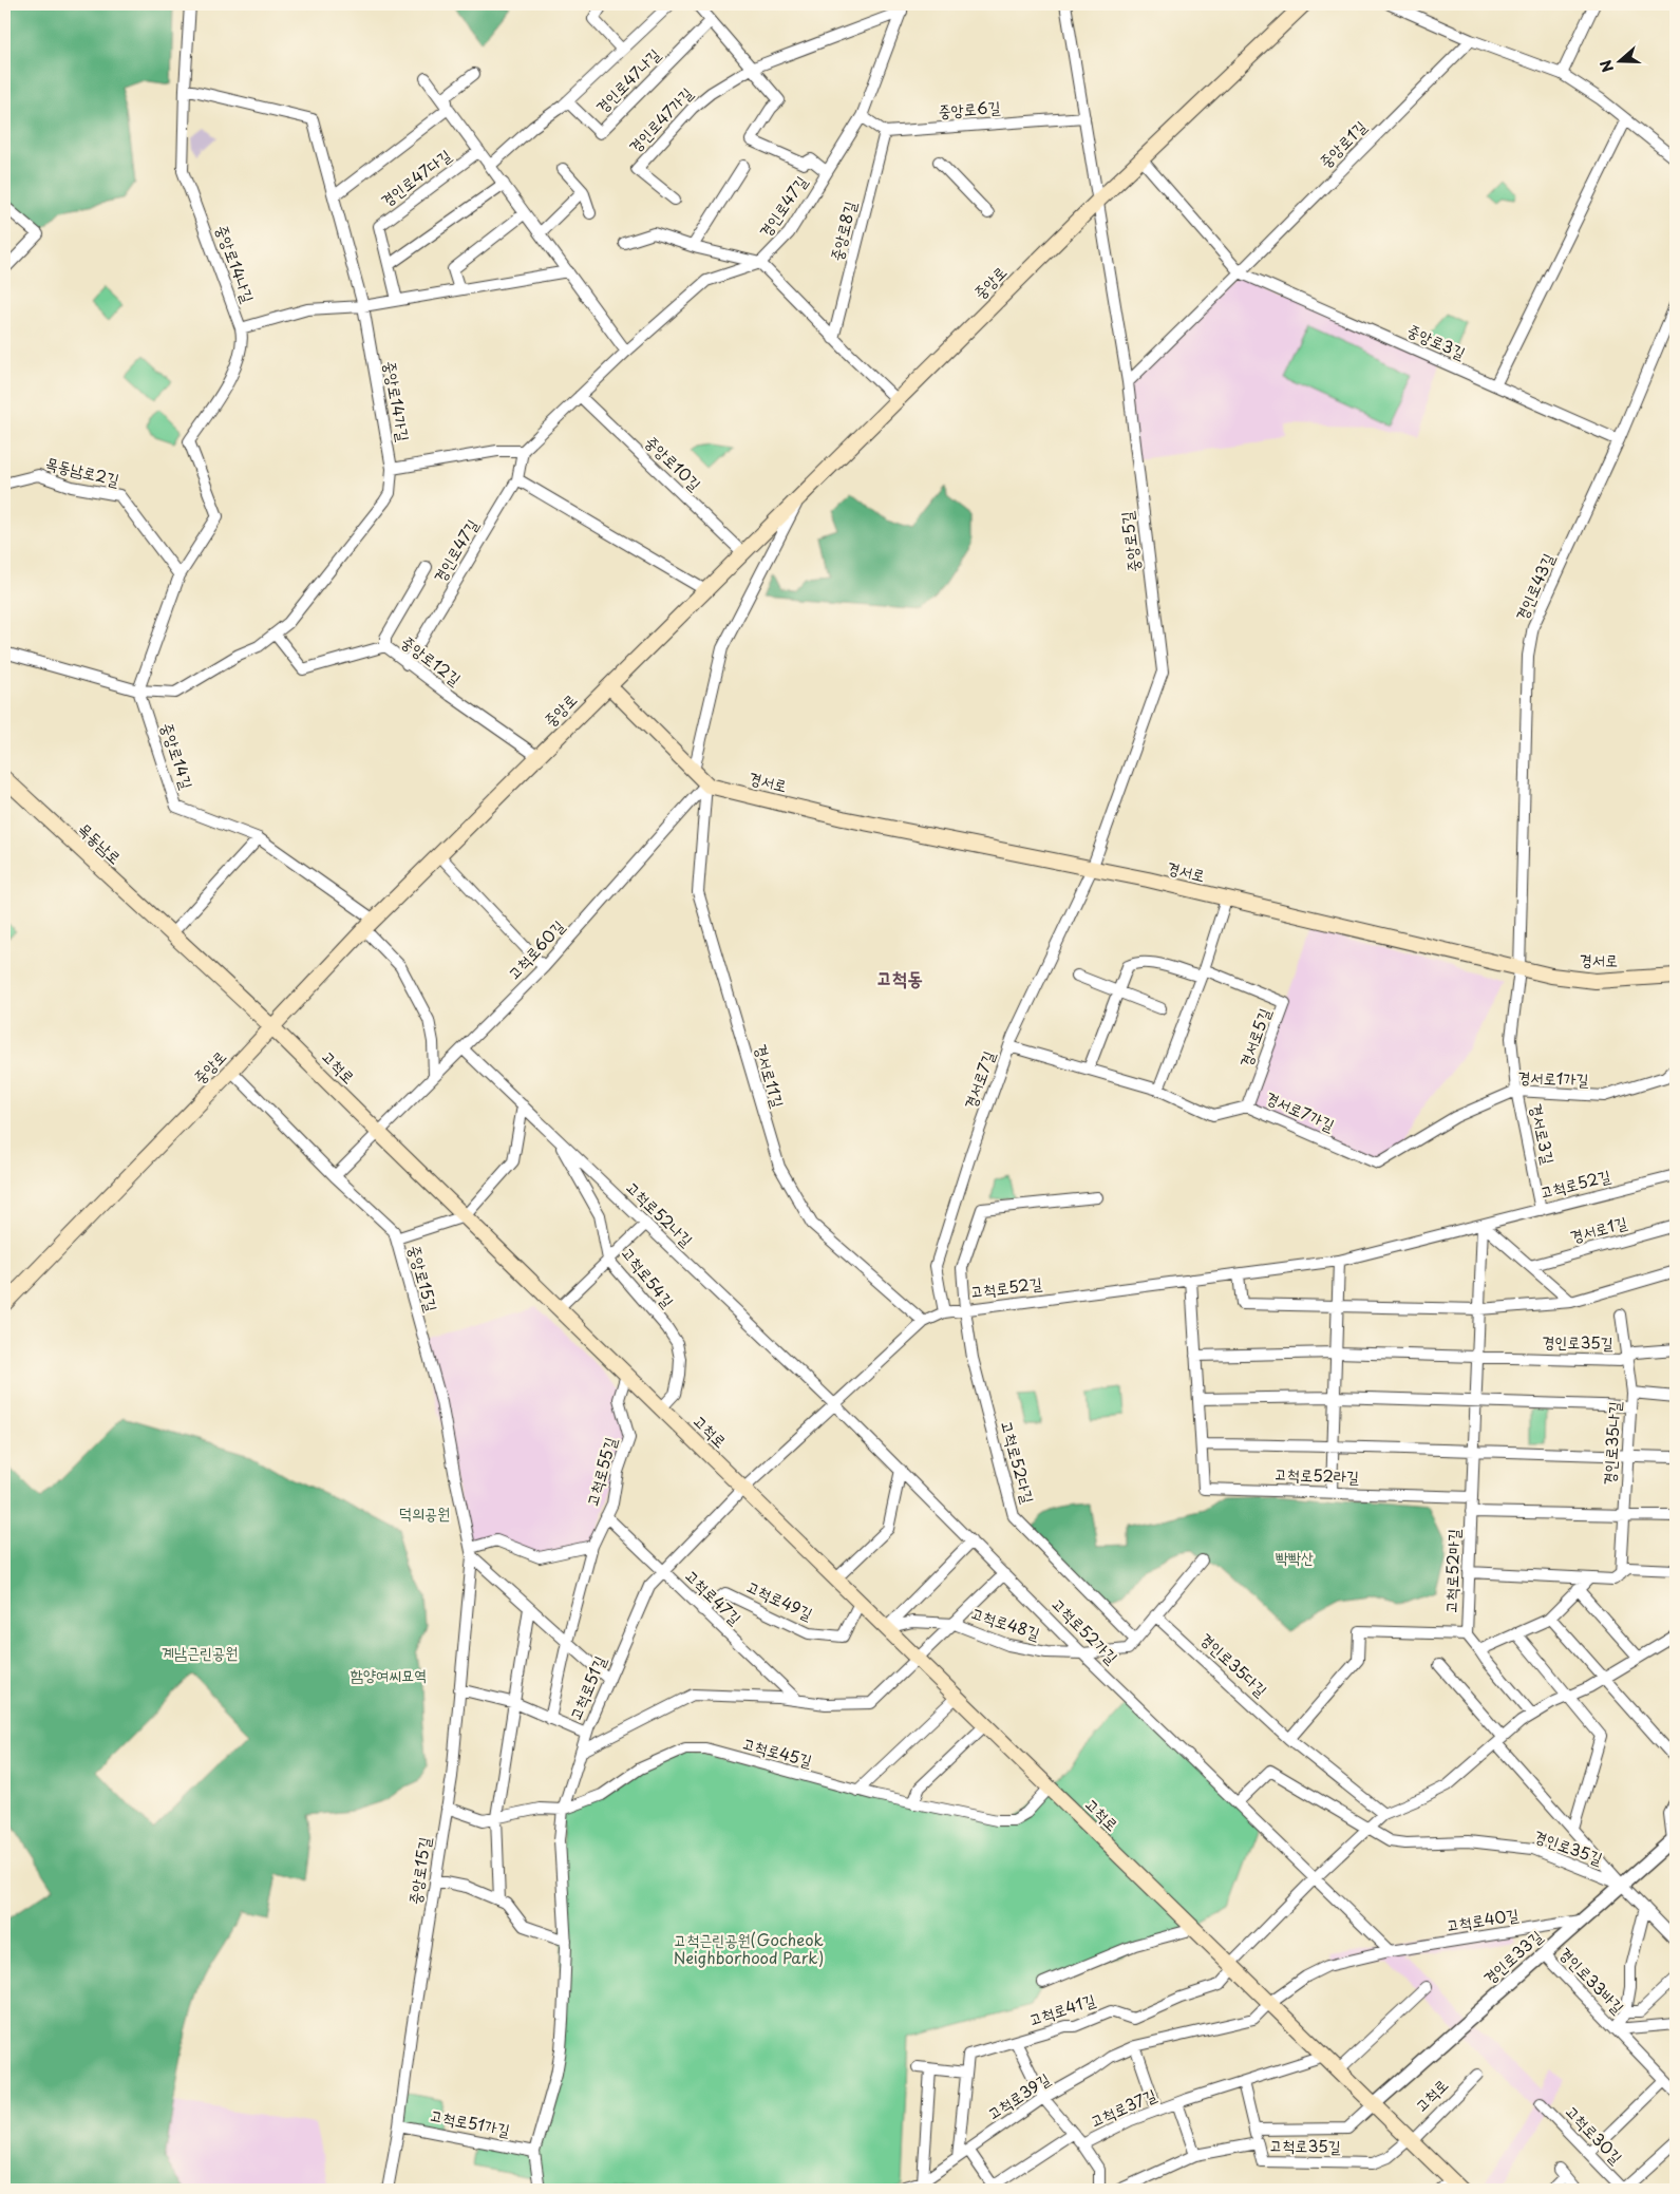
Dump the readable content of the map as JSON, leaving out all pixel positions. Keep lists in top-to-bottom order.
{
  "streets": {
    "main road": [
      "중앙로",
      "경서로",
      "목동남로",
      "고척로"
    ],
    "street": [
      "경인로47나길",
      "중앙로6길",
      "경인로47가길",
      "중앙로1길",
      "경인로47다길",
      "경인로47길",
      "중앙로8길",
      "중앙로14나길",
      "중앙로3길",
      "중앙로14가길",
      "중앙로10길",
      "목동남로2길",
      "중앙로5길",
      "경인로43길",
      "중앙로12길",
      "중앙로14길",
      "고척로60길",
      "경서로5길",
      "경서로11길",
      "경서로1가길",
      "경서로7길",
      "경서로7가길",
      "경서로3길",
      "고척로52길",
      "고척로52나길",
      "경서로1길",
      "고척로54길",
      "중앙로15길",
      "경인로35길",
      "경인로35나길",
      "고척로52다길",
      "고척로55길",
      "고척로52라길",
      "고척로52마길",
      "고척로47길",
      "고척로49길",
      "고척로48길",
      "고척로52가길",
      "경인로35다길",
      "고척로51길",
      "고척로45길",
      "고척로40길",
      "경인로33길",
      "경인로33바길",
      "고척로41길",
      "고척로39길",
      "고척로37길",
      "고척로51가길",
      "고척로30길",
      "고척로35길"
    ]
  },
  "crossings": [
    ["중앙로6길", "중앙로8길"],
    ["경인로47가길", "경인로47길"],
    ["중앙로1길", "중앙로3길"],
    ["경인로47길", "중앙로10길"],
    ["경인로47길", "중앙로12길"],
    ["중앙로14나길", "중앙로14가길"],
    ["중앙로", "중앙로3길"],
    ["중앙로", "중앙로10길"],
    ["중앙로", "중앙로5길"],
    ["중앙로", "중앙로12길"],
    ["중앙로", "중앙로14길"],
    ["중앙로", "목동남로"],
    ["중앙로", "고척로"],
    ["중앙로", "중앙로15길"],
    ["중앙로3길", "경인로43길"],
    ["중앙로14가길", "중앙로12길"],
    ["중앙로14가길", "중앙로14길"],
    ["중앙로5길", "경서로"],
    ["중앙로5길", "경서로7길"],
    ["경인로43길", "경서로"],
    ["경인로43길", "경서로3길"],
    ["중앙로14길", "고척로60길"],
    ["경서로", "고척로60길"],
    ["경서로", "경서로11길"],
    ["경서로", "경서로7길"],
    ["경서로", "경서로3길"],
    ["목동남로", "고척로"],
    ["고척로60길", "고척로"],
    ["고척로60길", "경서로11길"],
    ["고척로60길", "고척로52나길"],
    ["경서로5길", "경서로7가길"],
    ["고척로", "고척로52길"],
    ["고척로", "고척로54길"],
    ["고척로", "고척로55길"],
    ["고척로", "고척로49길"],
    ["고척로", "고척로48길"],
    ["고척로", "고척로51길"],
    ["고척로", "고척로45길"],
    ["고척로", "고척로40길"],
    ["고척로", "경인로33길"],
    ["고척로", "고척로41길"],
    ["고척로", "고척로39길"],
    ["고척로", "고척로37길"],
    ["고척로", "고척로35길"],
    ["경서로11길", "고척로52길"],
    ["경서로1가길", "경서로7가길"],
    ["경서로1가길", "경서로3길"],
    ["경서로7길", "경서로7가길"],
    ["경서로7길", "고척로52길"],
    ["경서로3길", "고척로52길"],
    ["고척로52길", "고척로52나길"],
    ["고척로52길", "고척로52다길"],
    ["고척로52길", "고척로52라길"],
    ["고척로52길", "고척로52마길"],
    ["고척로52길", "고척로52가길"],
    ["고척로52길", "고척로51길"],
    ["고척로52나길", "고척로54길"],
    ["고척로52나길", "고척로52가길"],
    ["중앙로15길", "고척로45길"],
    ["중앙로15길", "고척로51가길"],
    ["경인로35길", "경인로35나길"],
    ["경인로35길", "고척로52마길"],
    ["경인로35길", "고척로52가길"],
    ["경인로35길", "경인로33길"],
    ["고척로52다길", "고척로48길"],
    ["고척로55길", "고척로47길"],
    ["고척로52라길", "고척로52마길"],
    ["고척로52마길", "경인로35다길"],
    ["고척로47길", "고척로49길"],
    ["고척로47길", "고척로51길"],
    ["고척로48길", "고척로52가길"],
    ["고척로48길", "경인로35다길"],
    ["고척로51길", "고척로45길"],
    ["고척로51길", "고척로51가길"],
    ["고척로40길", "경인로33길"],
    ["고척로40길", "고척로39길"],
    ["경인로33길", "경인로33바길"],
    ["고척로41길", "고척로39길"],
    ["고척로37길", "고척로35길"]
  ],
  "districts": ["고척동"],
  "parks": [
    "덕의공원",
    "빡빡산",
    "계남근린공원",
    "함양여씨묘역",
    "고척근린공원(Gocheok Neighborhood Park)"
  ],
  "north": "left"
}
